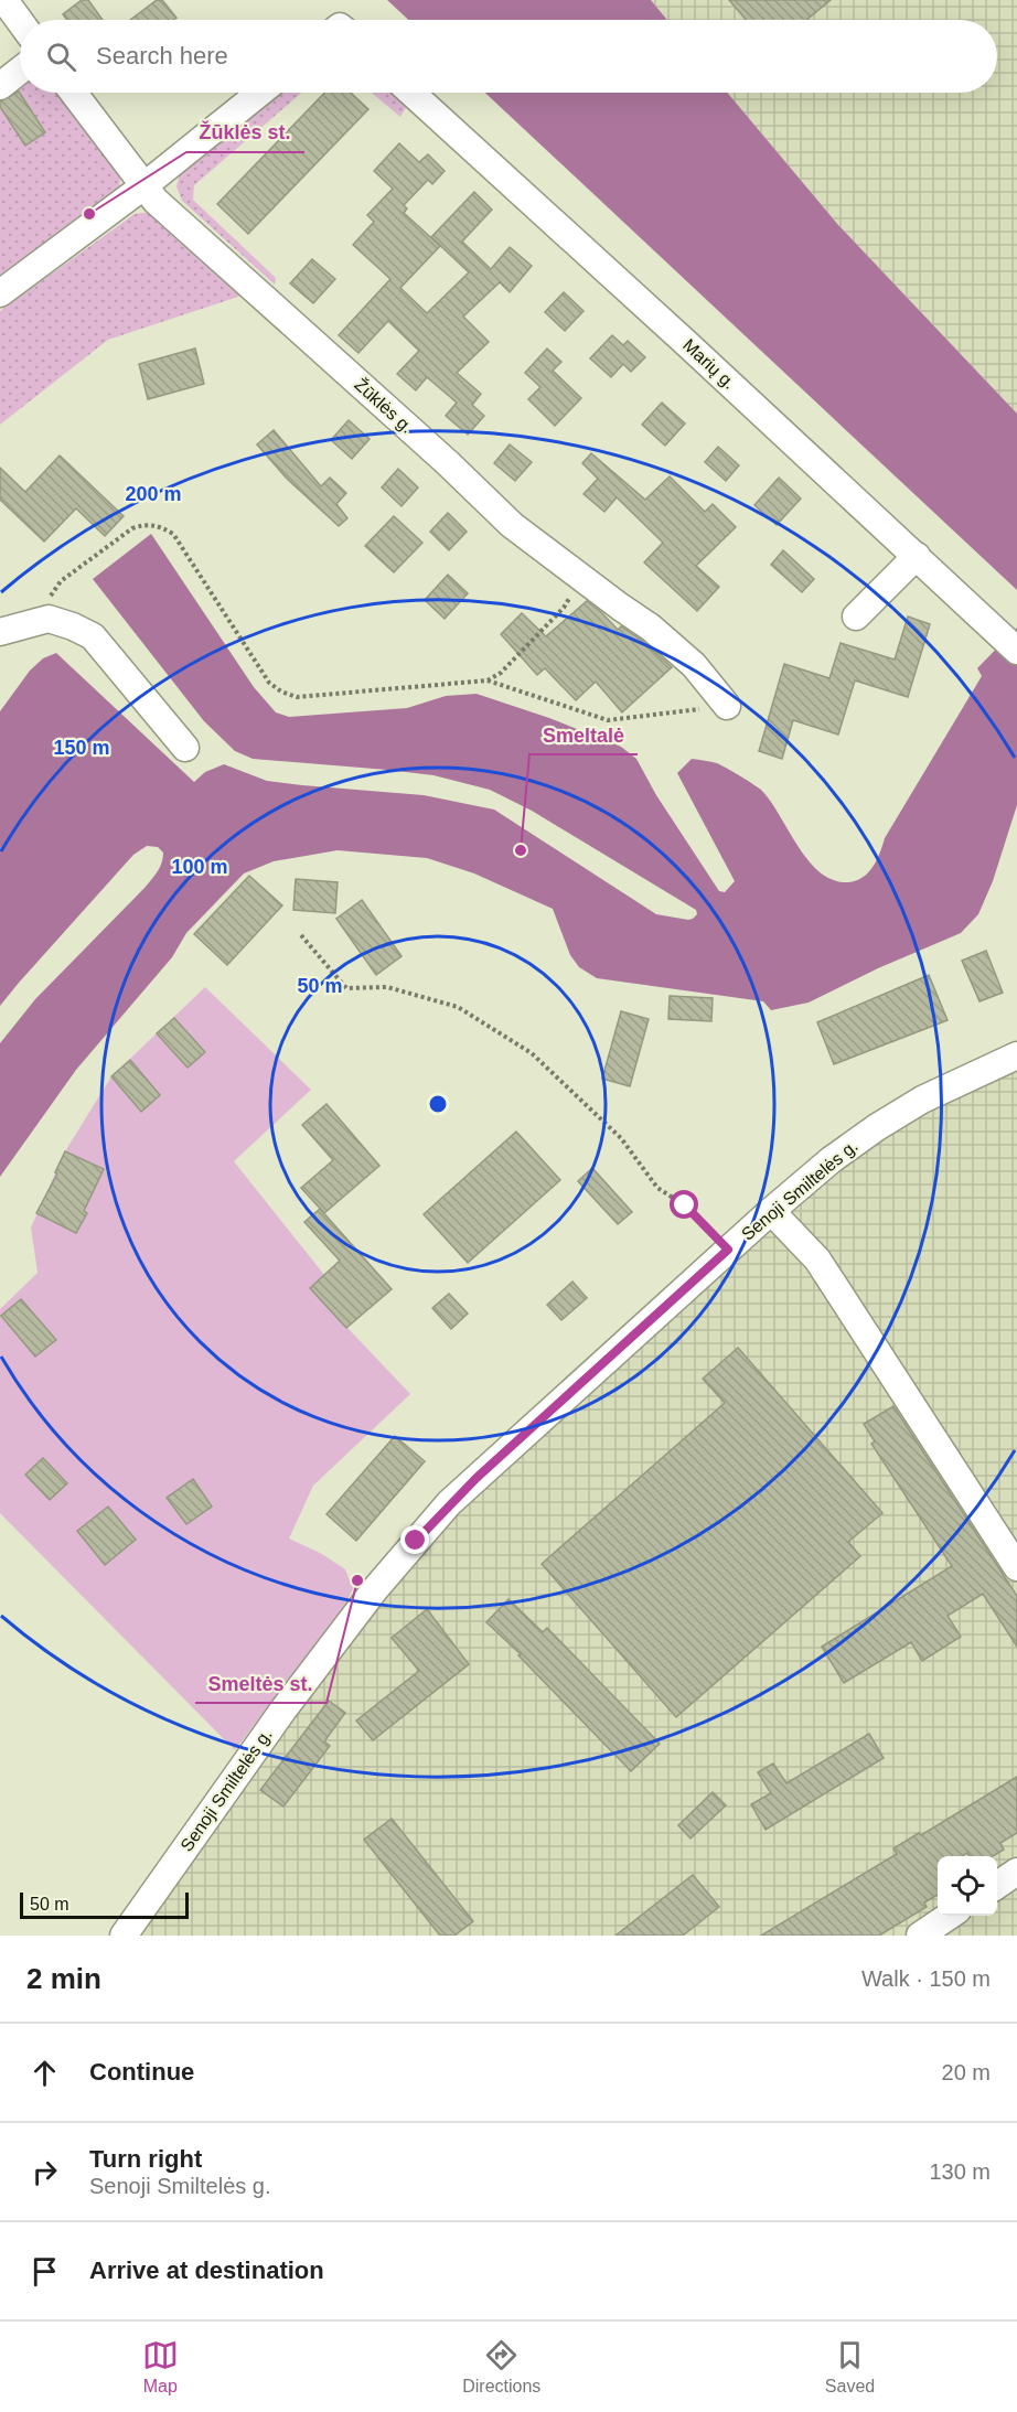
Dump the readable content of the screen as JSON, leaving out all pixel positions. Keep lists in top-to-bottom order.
{
  "streets": {
    "street": ["Marių g.", "Žūklės g.", "Senoji Smiltelės g."]
  },
  "places": ["Žūklės st.", "Smeltalė", "Smeltės st."],
  "scale_bar": "50 m",
  "page": {
    "search": "Search here",
    "scale": "50 m",
    "heading": ["2 min", "Walk · 150 m"],
    "list": [
      ["Continue", "20 m"],
      ["Turn right", "Senoji Smiltelės g.", "130 m"],
      "Arrive at destination"
    ],
    "nav": ["Map", "Directions", "Saved"]
  },
  "rings": [
    "200 m",
    "150 m",
    "100 m",
    "50 m"
  ]
}
